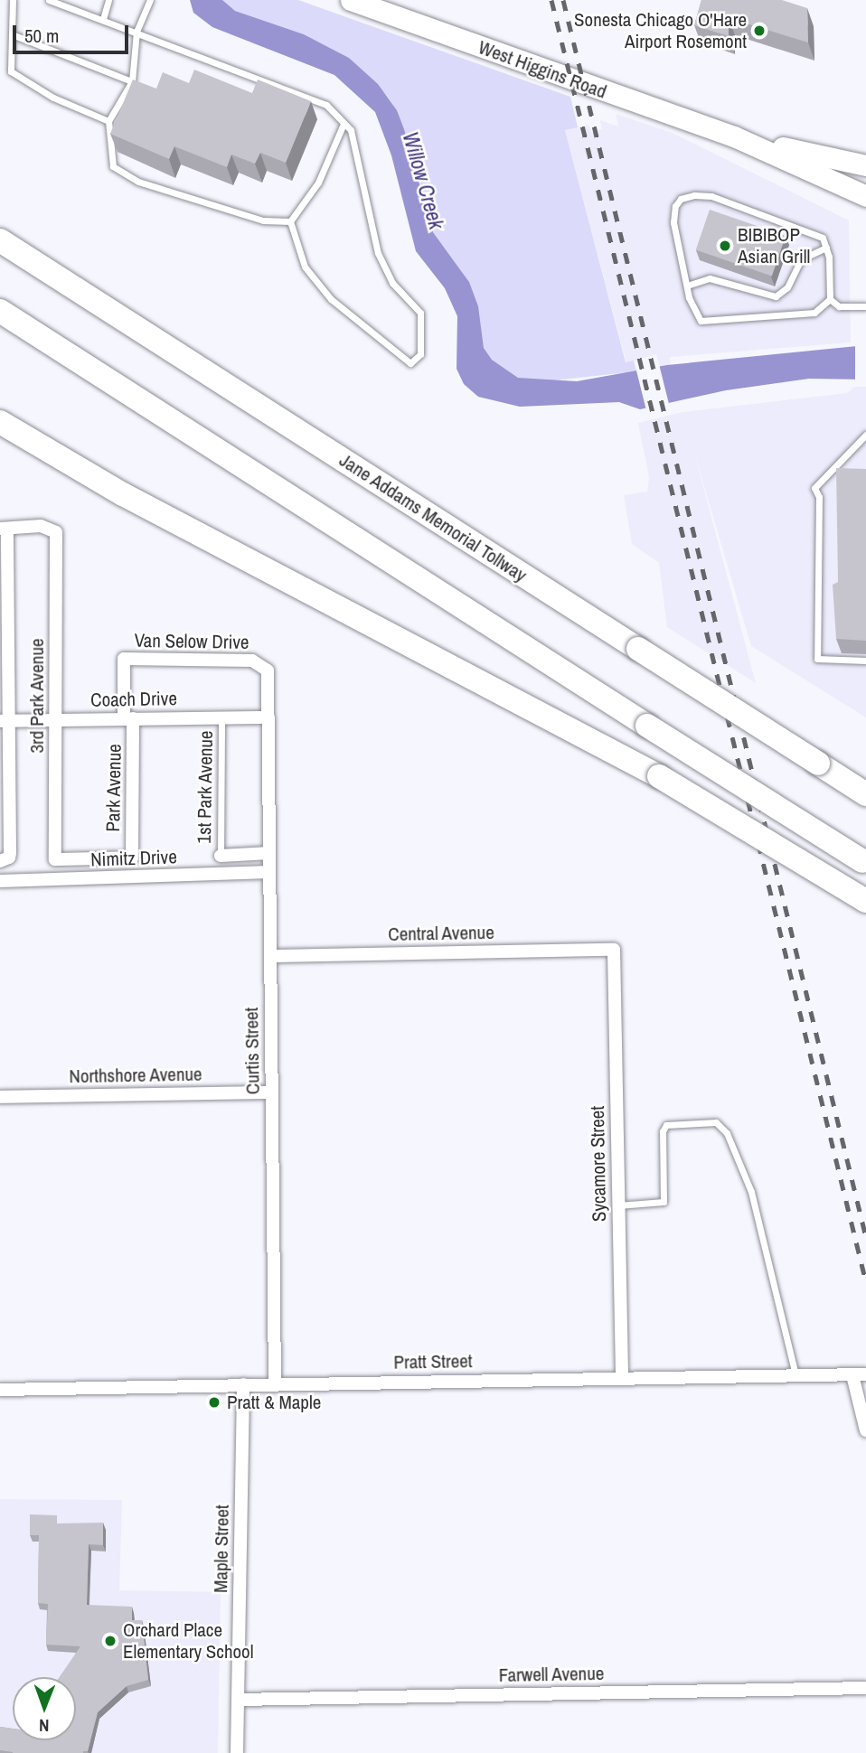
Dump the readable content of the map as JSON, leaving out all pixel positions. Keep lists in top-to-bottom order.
{
  "streets": {
    "highway": ["Jane Addams Memorial Tollway"],
    "main road": ["West Higgins Road"],
    "street": [
      "Van Selow Drive",
      "3rd Park Avenue",
      "Coach Drive",
      "Park Avenue",
      "Nimitz Drive",
      "Central Avenue",
      "Curtis Street",
      "Northshore Avenue",
      "Sycamore Street",
      "Pratt Street",
      "Maple Street",
      "Farwell Avenue"
    ],
    "lane": ["1st Park Avenue"]
  },
  "crossings": [
    ["Van Selow Drive", "Coach Drive"],
    ["Van Selow Drive", "Park Avenue"],
    ["Van Selow Drive", "Curtis Street"],
    ["3rd Park Avenue", "Coach Drive"],
    ["3rd Park Avenue", "Park Avenue"],
    ["Coach Drive", "1st Park Avenue"],
    ["Coach Drive", "Park Avenue"],
    ["Coach Drive", "Curtis Street"],
    ["Nimitz Drive", "Curtis Street"],
    ["Central Avenue", "Curtis Street"],
    ["Central Avenue", "Sycamore Street"],
    ["Curtis Street", "Northshore Avenue"],
    ["Curtis Street", "Pratt Street"],
    ["Sycamore Street", "Pratt Street"],
    ["Pratt Street", "Maple Street"],
    ["Maple Street", "Farwell Avenue"]
  ],
  "water": ["Willow Creek"],
  "places": [
    "Sonesta Chicago O'Hare Airport Rosemont",
    "BIBIBOP Asian Grill",
    "Pratt & Maple",
    "Orchard Place Elementary School"
  ],
  "scale_bar": "50 m",
  "north": "bottom"
}
